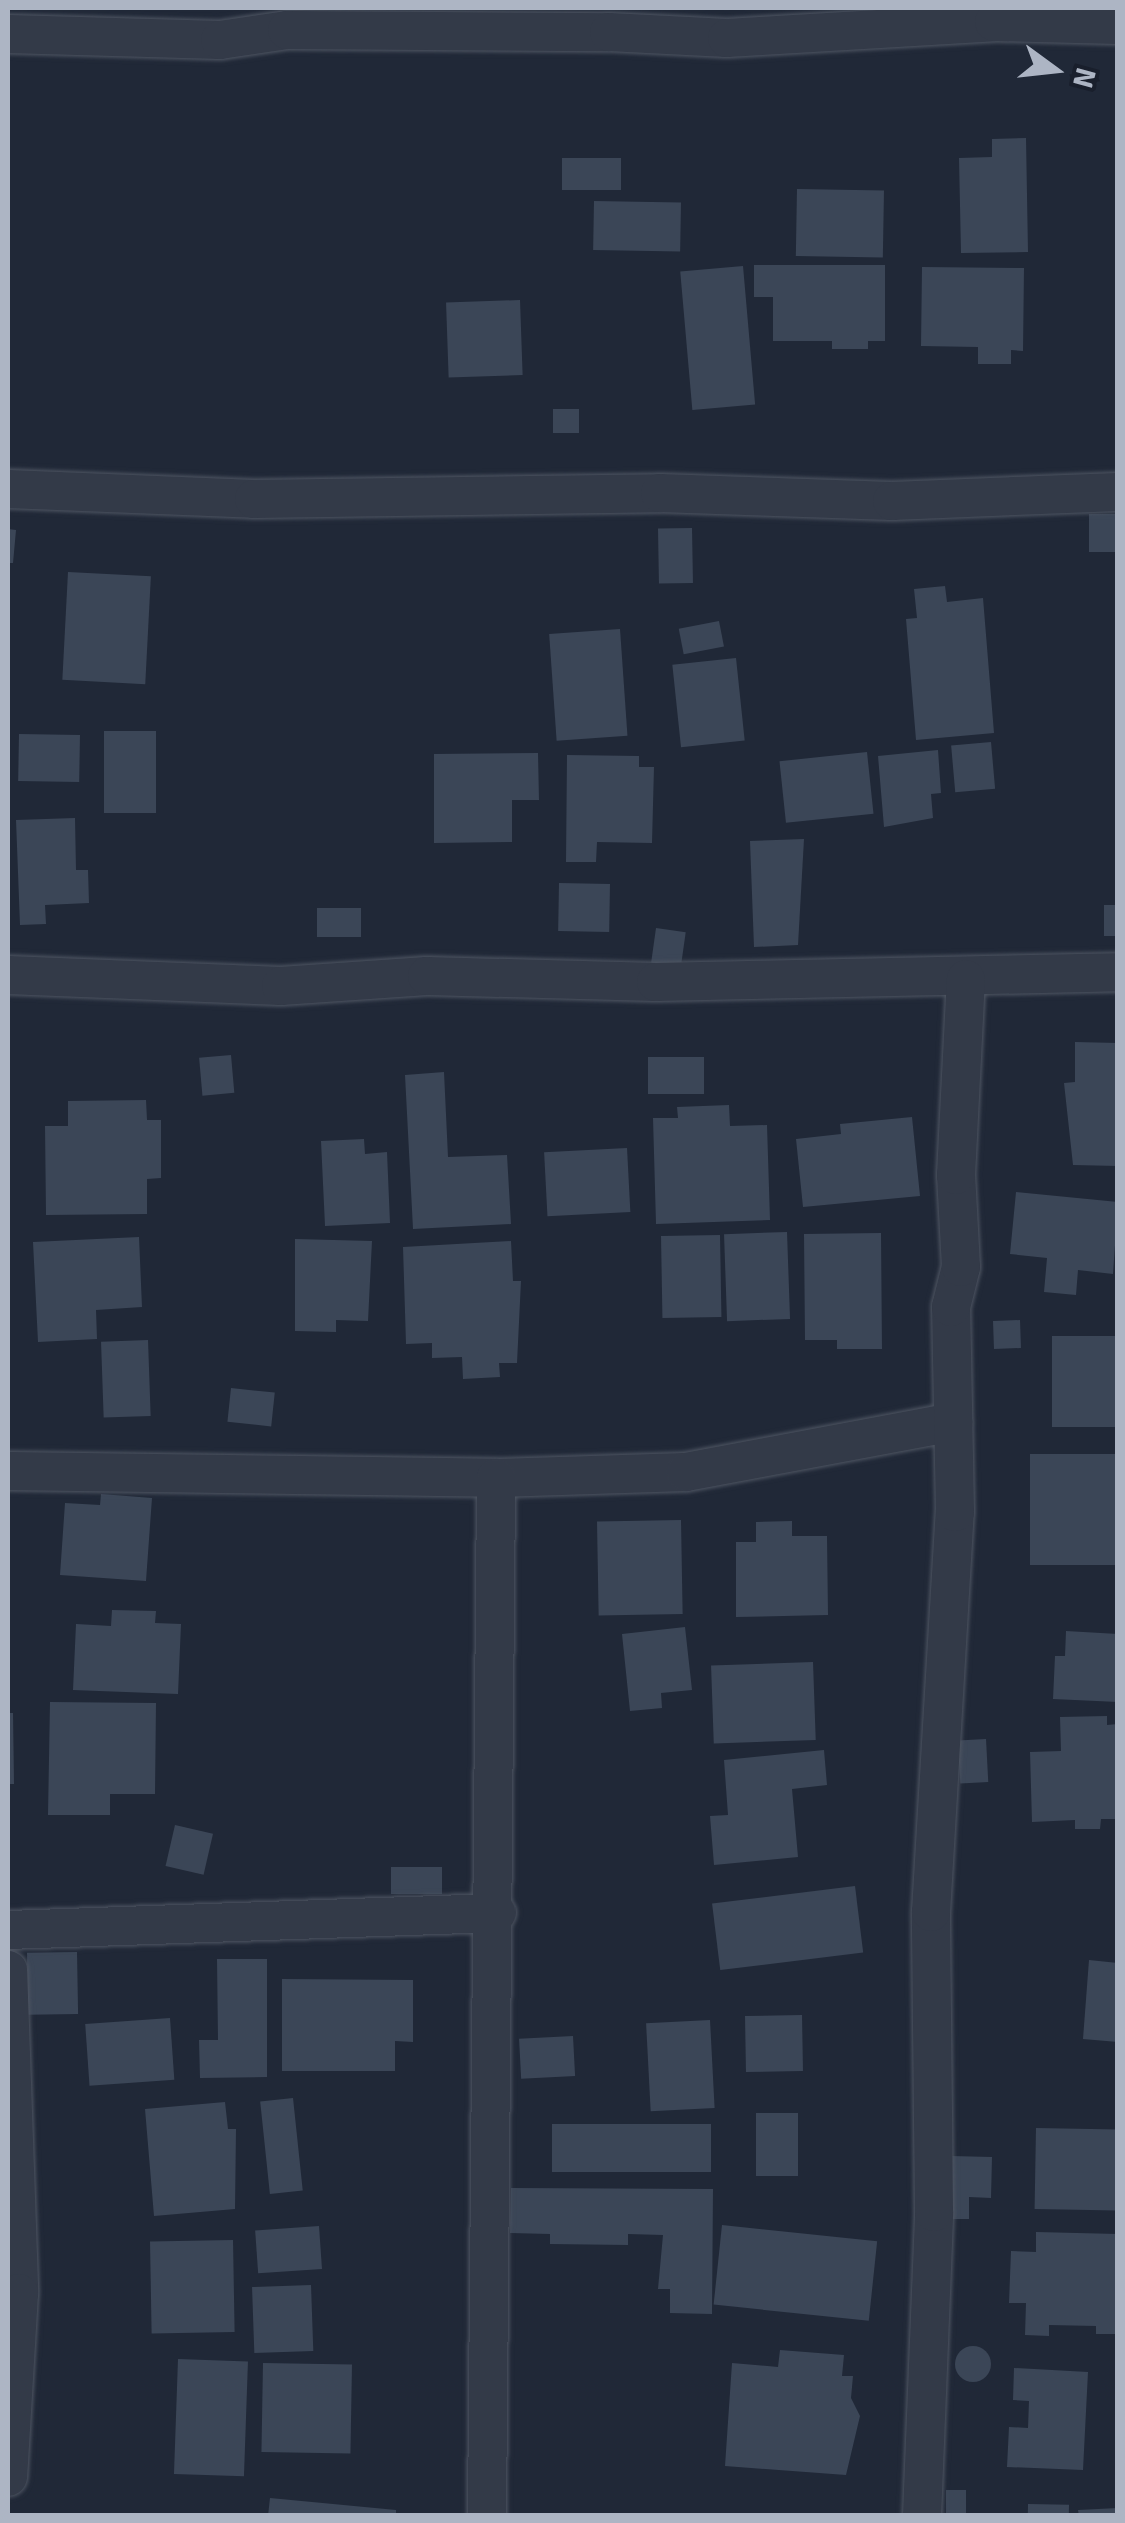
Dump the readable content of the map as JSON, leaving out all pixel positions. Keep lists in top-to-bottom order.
{
  "north": "right"
}
